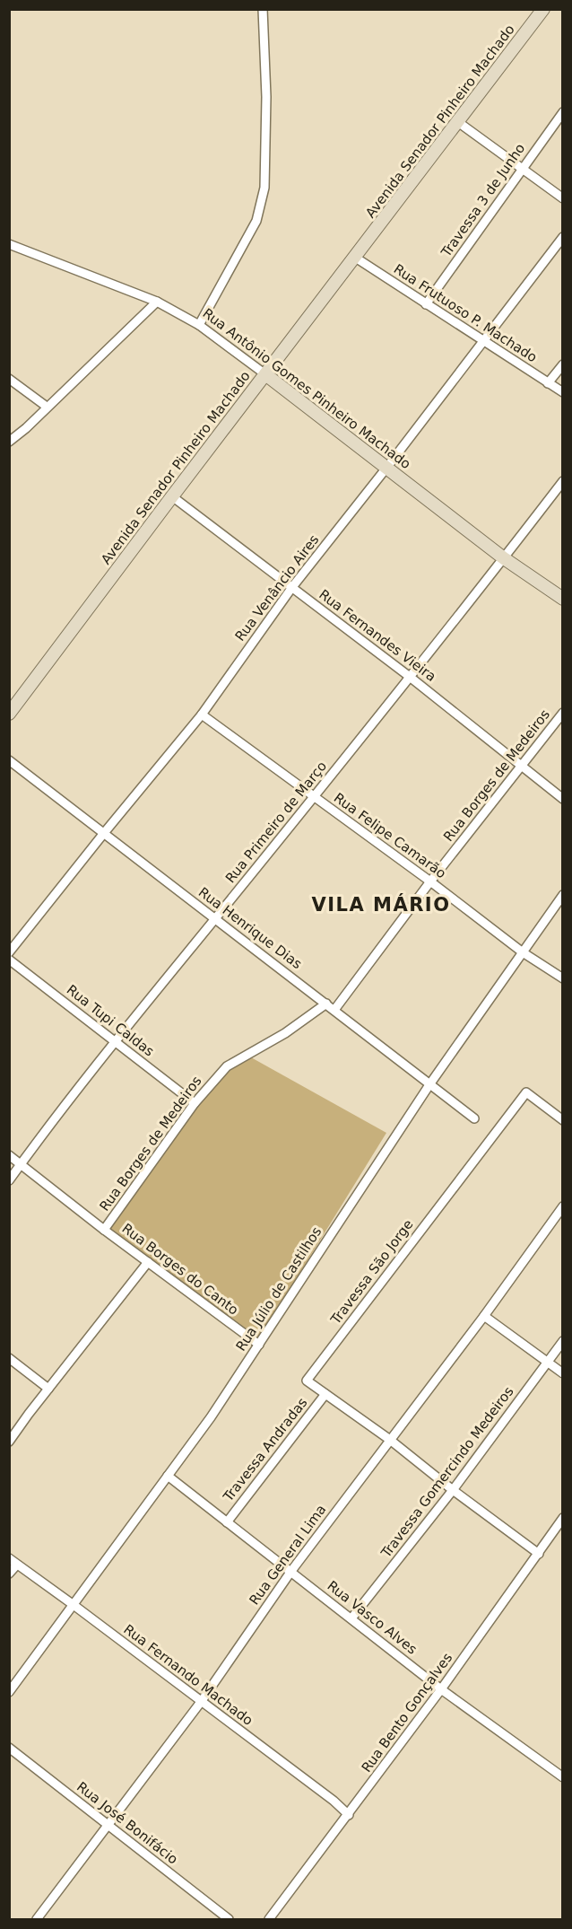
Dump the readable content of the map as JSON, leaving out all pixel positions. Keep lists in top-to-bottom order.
{
  "streets": {
    "main road": ["Avenida Senador Pinheiro Machado", "Rua Antônio Gomes Pinheiro Machado"],
    "street": [
      "Travessa 3 de Junho",
      "Rua Frutuoso P. Machado",
      "Rua Venâncio Aires",
      "Rua Fernandes Vieira",
      "Rua Borges de Medeiros",
      "Rua Primeiro de Março",
      "Rua Felipe Camarão",
      "Rua Henrique Dias",
      "Rua Tupi Caldas",
      "Rua Borges do Canto",
      "Travessa São Jorge",
      "Rua Júlio de Castilhos",
      "Travessa Andradas",
      "Travessa Gomercindo Medeiros",
      "Rua General Lima",
      "Rua Vasco Alves",
      "Rua Fernando Machado",
      "Rua Bento Gonçalves",
      "Rua José Bonifácio"
    ]
  },
  "crossings": [
    ["Avenida Senador Pinheiro Machado", "Rua Frutuoso P. Machado"],
    ["Avenida Senador Pinheiro Machado", "Rua Antônio Gomes Pinheiro Machado"],
    ["Avenida Senador Pinheiro Machado", "Rua Fernandes Vieira"],
    ["Travessa 3 de Junho", "Rua Frutuoso P. Machado"],
    ["Rua Frutuoso P. Machado", "Rua Venâncio Aires"],
    ["Rua Antônio Gomes Pinheiro Machado", "Rua Venâncio Aires"],
    ["Rua Antônio Gomes Pinheiro Machado", "Rua Primeiro de Março"],
    ["Rua Venâncio Aires", "Rua Fernandes Vieira"],
    ["Rua Venâncio Aires", "Rua Felipe Camarão"],
    ["Rua Venâncio Aires", "Rua Henrique Dias"],
    ["Rua Fernandes Vieira", "Rua Borges de Medeiros"],
    ["Rua Fernandes Vieira", "Rua Primeiro de Março"],
    ["Rua Borges de Medeiros", "Rua Felipe Camarão"],
    ["Rua Borges de Medeiros", "Rua Henrique Dias"],
    ["Rua Borges de Medeiros", "Rua Tupi Caldas"],
    ["Rua Borges de Medeiros", "Rua Borges do Canto"],
    ["Rua Primeiro de Março", "Rua Felipe Camarão"],
    ["Rua Primeiro de Março", "Rua Henrique Dias"],
    ["Rua Primeiro de Março", "Rua Tupi Caldas"],
    ["Rua Primeiro de Março", "Rua Borges do Canto"],
    ["Rua Felipe Camarão", "Rua Júlio de Castilhos"],
    ["Rua Henrique Dias", "Rua Júlio de Castilhos"],
    ["Rua Borges do Canto", "Rua Júlio de Castilhos"],
    ["Travessa São Jorge", "Travessa Andradas"],
    ["Rua Júlio de Castilhos", "Rua Vasco Alves"],
    ["Rua Júlio de Castilhos", "Rua Fernando Machado"],
    ["Travessa Andradas", "Rua Vasco Alves"],
    ["Travessa Gomercindo Medeiros", "Rua Vasco Alves"],
    ["Rua General Lima", "Rua Vasco Alves"],
    ["Rua General Lima", "Rua Fernando Machado"],
    ["Rua General Lima", "Rua José Bonifácio"],
    ["Rua Vasco Alves", "Rua Bento Gonçalves"],
    ["Rua Fernando Machado", "Rua Bento Gonçalves"]
  ],
  "districts": ["VILA MÁRIO"]
}
